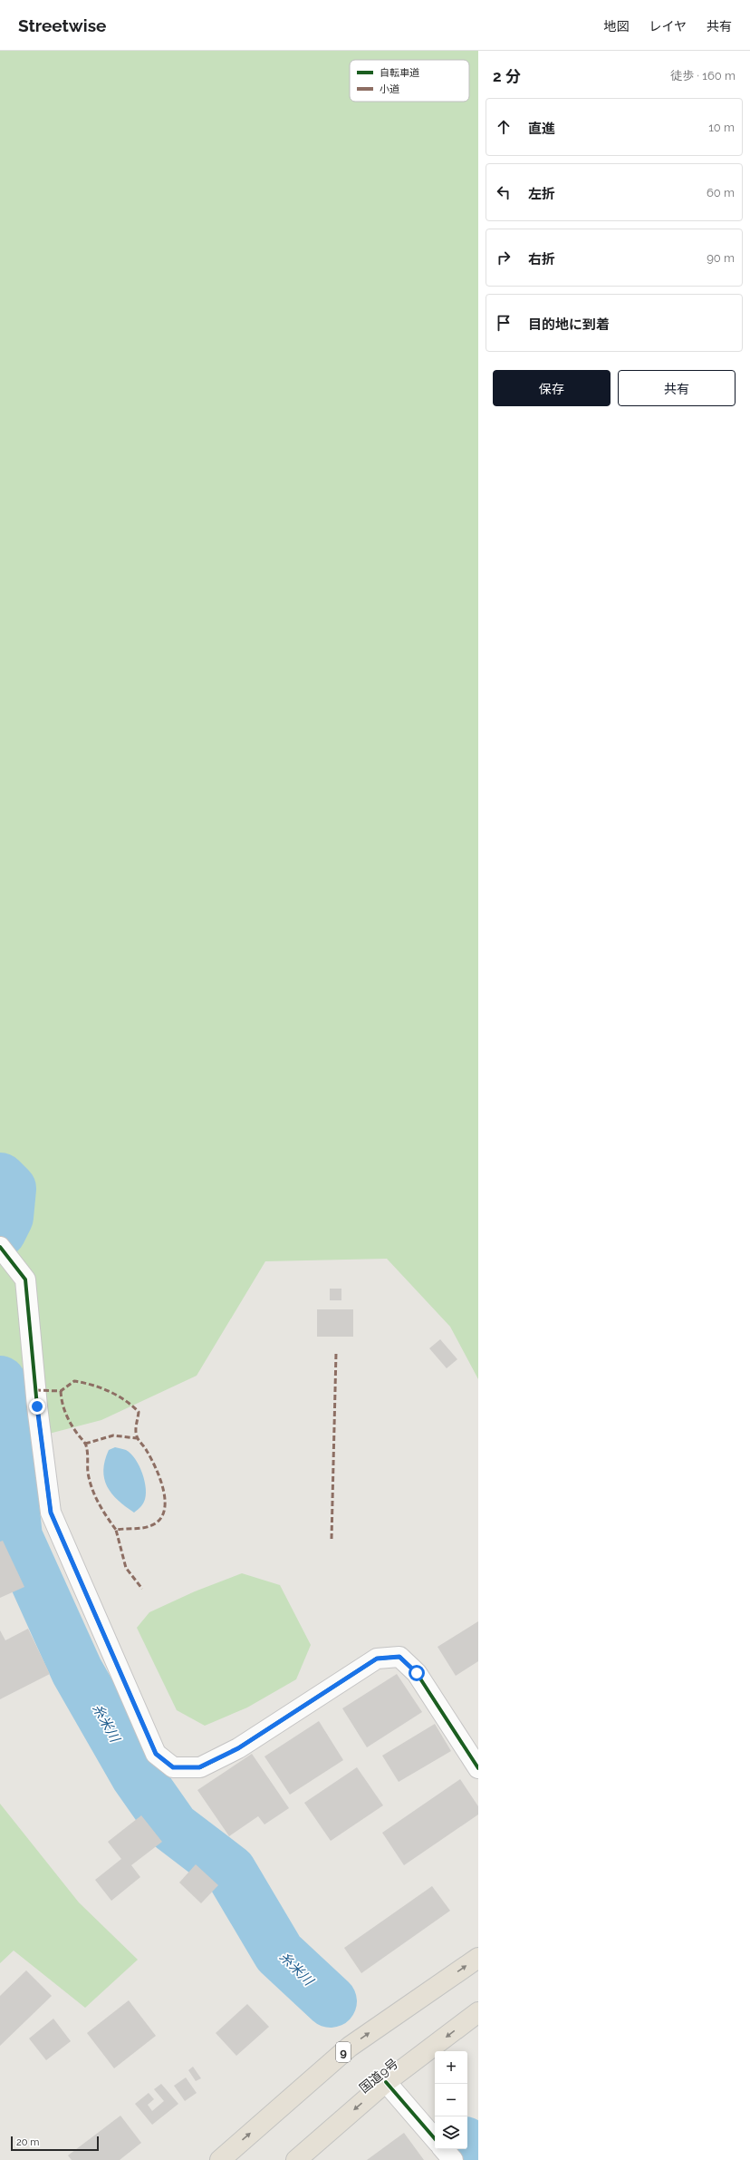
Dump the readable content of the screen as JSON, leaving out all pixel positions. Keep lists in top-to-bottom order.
{
  "streets": {
    "highway": ["9", "国道9号"]
  },
  "water": ["糸米川"],
  "legend": ["自転車道", "小道"],
  "scale_bar": "20 m",
  "page": {
    "header": "Streetwise",
    "nav": ["地図", "レイヤ", "共有"],
    "heading": ["2 分", "徒歩 · 160 m"],
    "list": [
      ["直進", "10 m"],
      ["左折", "60 m"],
      ["右折", "90 m"],
      "目的地に到着"
    ],
    "buttons": ["保存", "共有"],
    "map_buttons": ["+", "−"],
    "scale": "20 m"
  }
}
